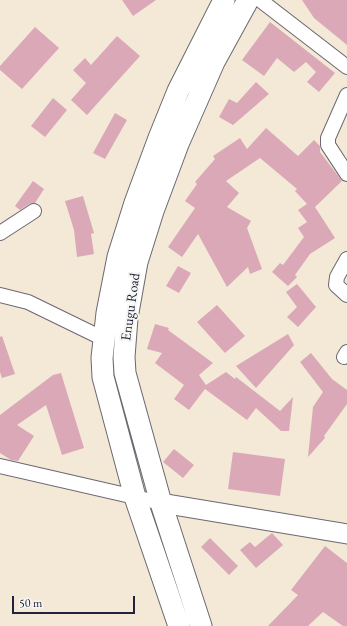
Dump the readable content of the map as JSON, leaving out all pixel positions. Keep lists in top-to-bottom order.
{
  "streets": {
    "main road": ["Enugu Road"]
  },
  "scale_bar": "50 m"
}
